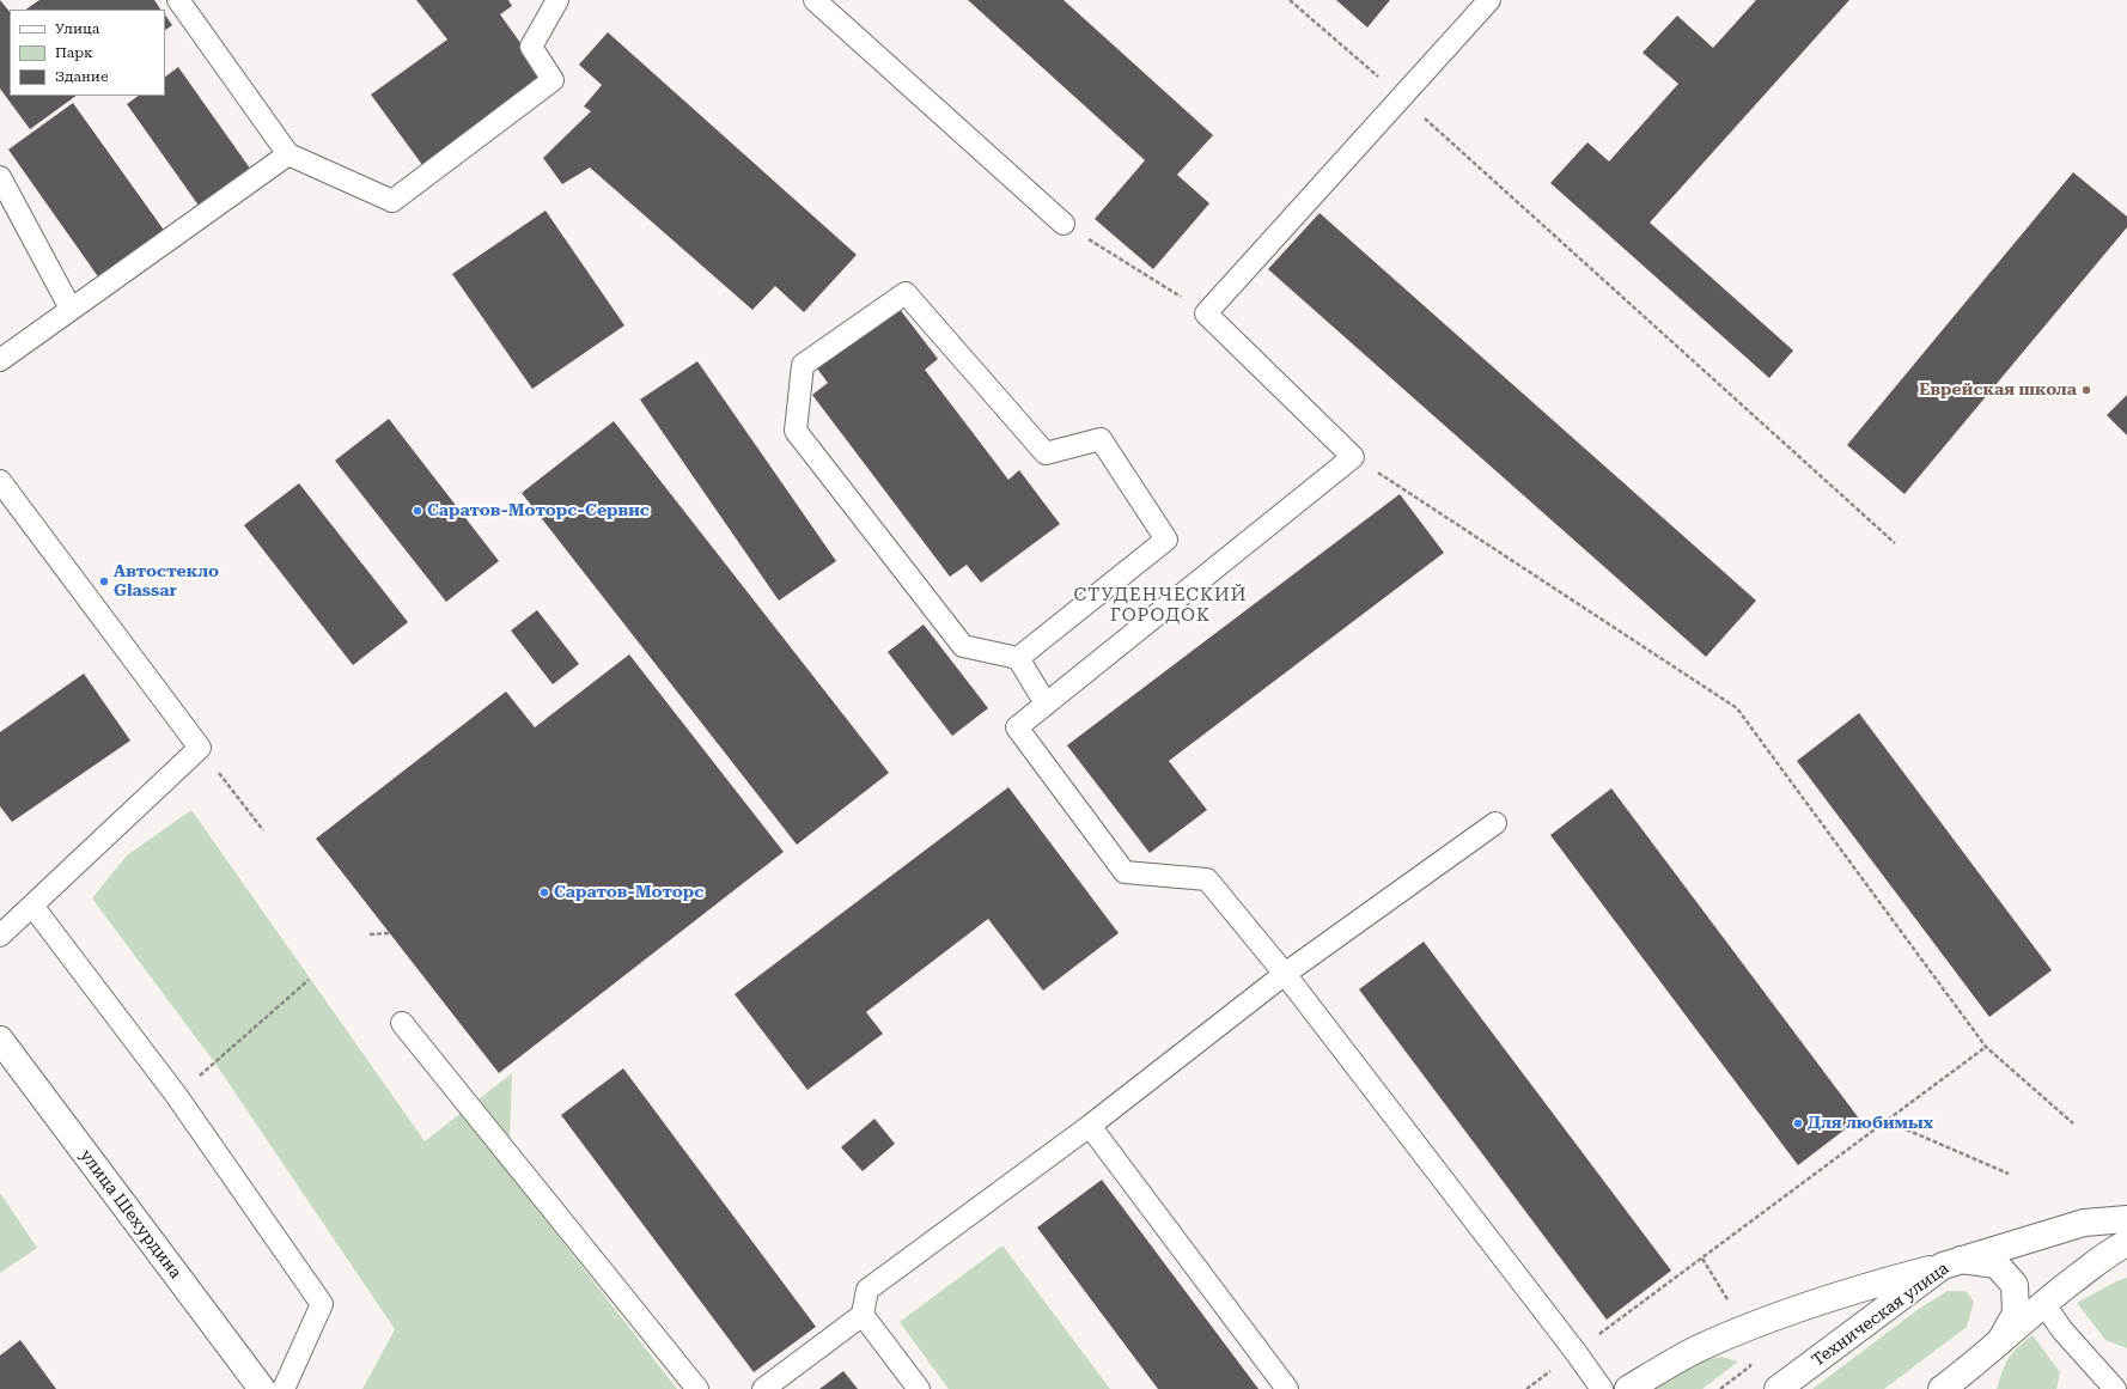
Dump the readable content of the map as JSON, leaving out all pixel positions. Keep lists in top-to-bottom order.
{
  "streets": {
    "main road": ["улица Шехурдина", "Техническая улица"]
  },
  "districts": ["СТУДЕНЧЕСКИЙ ГОРОДОК"],
  "places": [
    "Еврейская школа",
    "Саратов-Моторс-Сервис",
    "Автостекло Glassar",
    "Саратов-Моторс",
    "Для любимых"
  ],
  "legend": ["Улица", "Парк", "Здание"]
}
